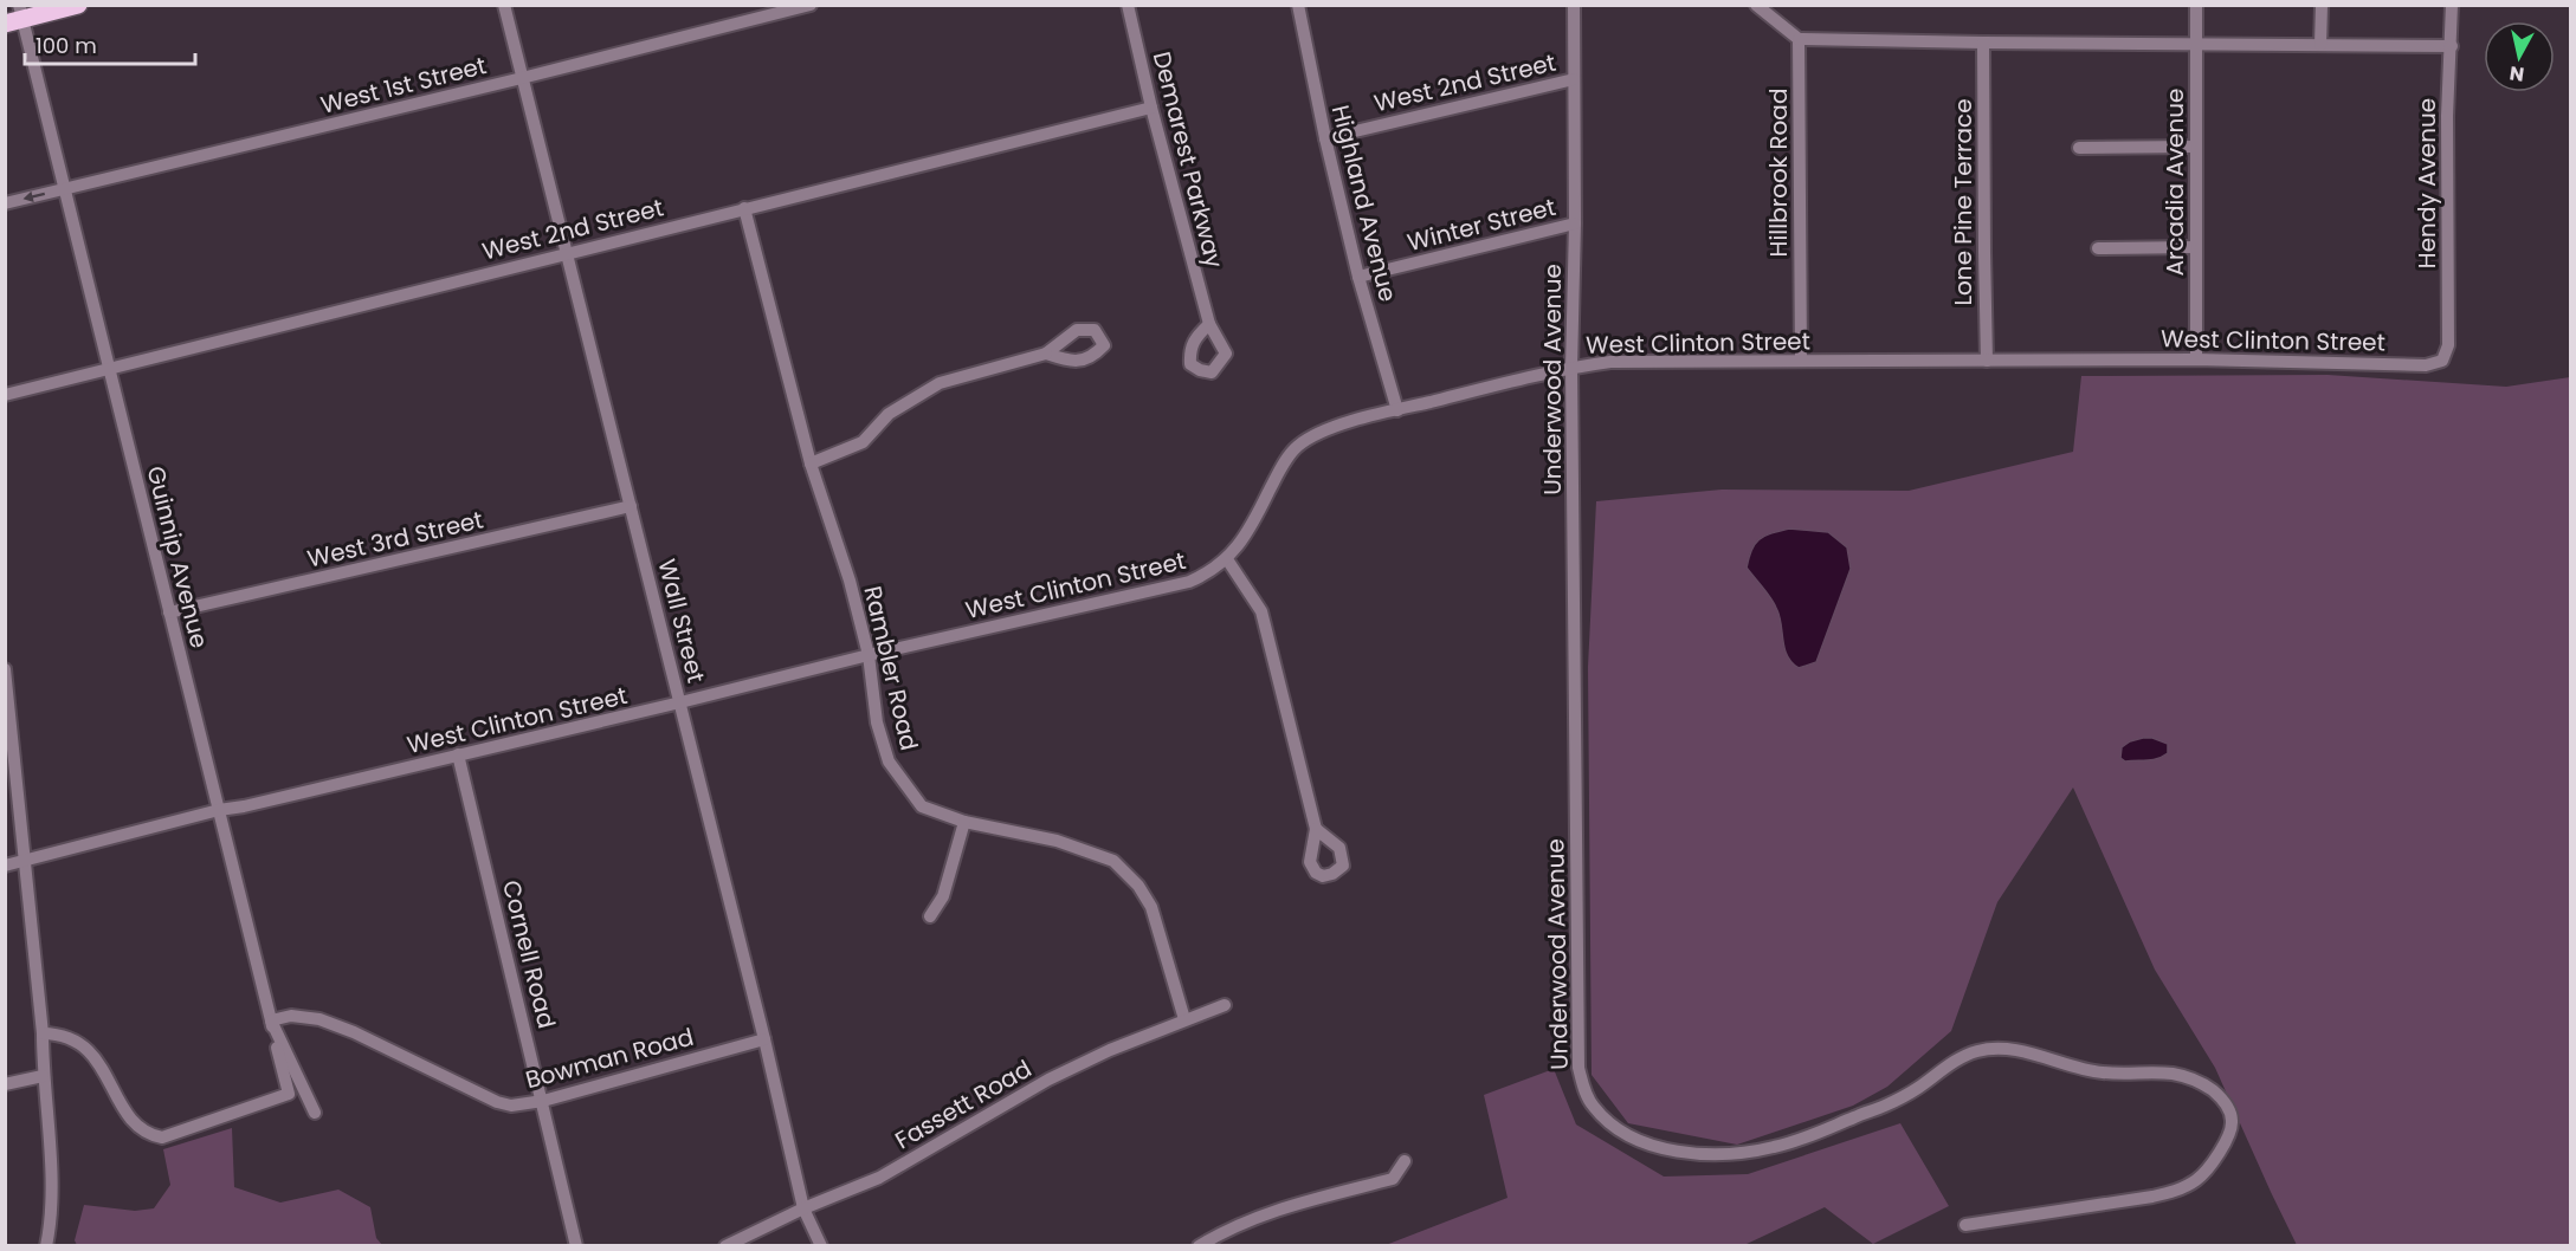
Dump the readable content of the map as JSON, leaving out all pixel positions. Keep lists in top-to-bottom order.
{
  "streets": {
    "street": [
      "West 2nd Street",
      "West 1st Street",
      "Demarest Parkway",
      "Hillbrook Road",
      "Arcadia Avenue",
      "Hendy Avenue",
      "Lone Pine Terrace",
      "Highland Avenue",
      "Winter Street",
      "West Clinton Street",
      "Underwood Avenue",
      "West 3rd Street",
      "Guinnip Avenue",
      "Wall Street",
      "Rambler Road",
      "Cornell Road",
      "Bowman Road",
      "Fassett Road"
    ]
  },
  "crossings": [
    ["West 2nd Street", "Demarest Parkway"],
    ["West 2nd Street", "Highland Avenue"],
    ["West 2nd Street", "Underwood Avenue"],
    ["West 2nd Street", "Guinnip Avenue"],
    ["West 2nd Street", "Wall Street"],
    ["West 2nd Street", "Rambler Road"],
    ["West 1st Street", "Guinnip Avenue"],
    ["West 1st Street", "Wall Street"],
    ["Hillbrook Road", "West Clinton Street"],
    ["Arcadia Avenue", "West Clinton Street"],
    ["Hendy Avenue", "West Clinton Street"],
    ["Lone Pine Terrace", "West Clinton Street"],
    ["Highland Avenue", "Winter Street"],
    ["Highland Avenue", "West Clinton Street"],
    ["Winter Street", "Underwood Avenue"],
    ["West Clinton Street", "Underwood Avenue"],
    ["West Clinton Street", "Guinnip Avenue"],
    ["West Clinton Street", "Wall Street"],
    ["West Clinton Street", "Rambler Road"],
    ["West Clinton Street", "Cornell Road"],
    ["West 3rd Street", "Guinnip Avenue"],
    ["West 3rd Street", "Wall Street"],
    ["Guinnip Avenue", "Bowman Road"],
    ["Wall Street", "Bowman Road"],
    ["Wall Street", "Fassett Road"],
    ["Rambler Road", "Fassett Road"],
    ["Cornell Road", "Bowman Road"]
  ],
  "scale_bar": "100 m",
  "north": "bottom"
}
